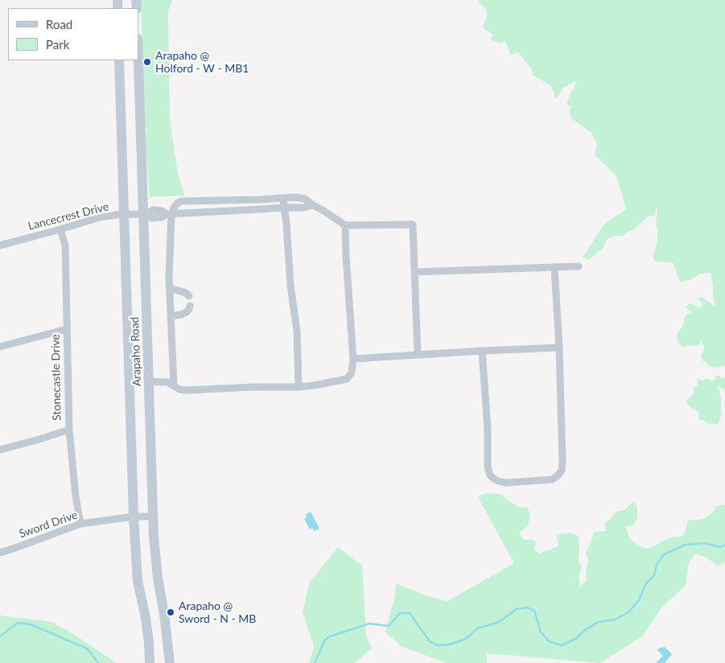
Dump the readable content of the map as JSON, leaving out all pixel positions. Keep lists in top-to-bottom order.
{
  "streets": {
    "main road": ["Arapaho Road"],
    "street": ["Lancecrest Drive", "Stonecastle Drive", "Sword Drive"]
  },
  "crossings": [
    ["Lancecrest Drive", "Arapaho Road"],
    ["Lancecrest Drive", "Stonecastle Drive"],
    ["Arapaho Road", "Sword Drive"],
    ["Stonecastle Drive", "Sword Drive"]
  ],
  "places": ["Arapaho @ Holford - W - MB1", "Arapaho @ Sword - N - MB"],
  "legend": ["Road", "Park"]
}
